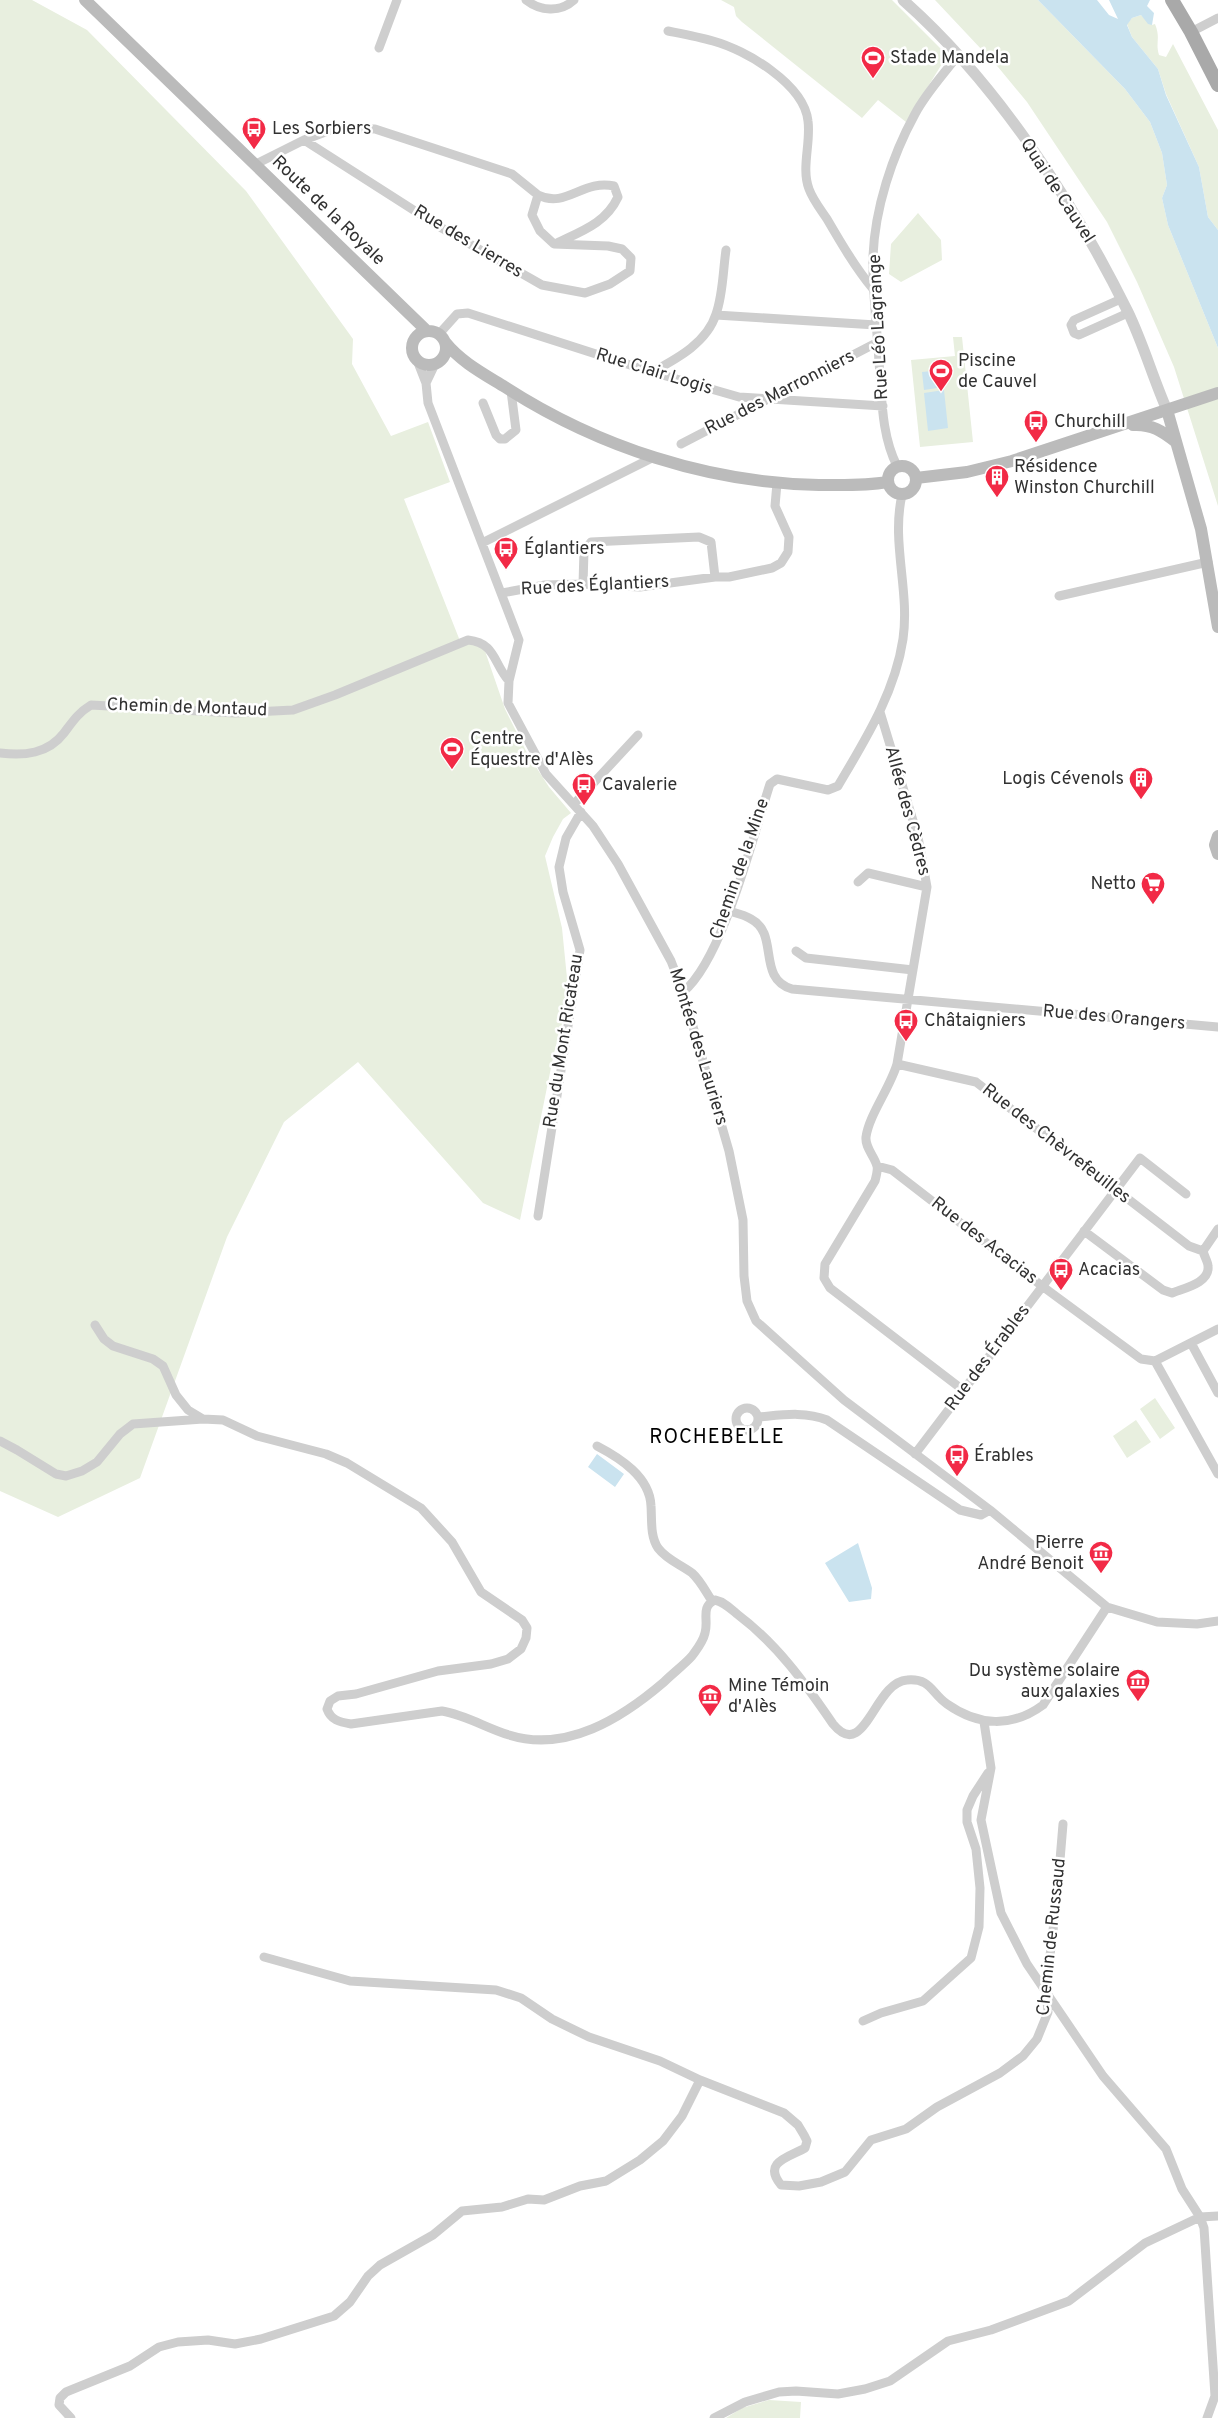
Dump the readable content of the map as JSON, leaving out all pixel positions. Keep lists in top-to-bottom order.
{
  "streets": {
    "main road": ["Route de la Royale"],
    "street": [
      "Quai de Cauvel",
      "Rue des Lierres",
      "Rue Léo Lagrange",
      "Rue Clair Logis",
      "Rue des Marronniers",
      "Rue des Églantiers",
      "Chemin de Montaud",
      "Allée des Cèdres",
      "Chemin de la Mine",
      "Rue des Orangers",
      "Rue du Mont Ricateau",
      "Montée des Lauriers",
      "Rue des Chèvrefeuilles",
      "Rue des Acacias",
      "Rue des Érables",
      "Chemin de Russaud"
    ]
  },
  "crossings": [
    ["Quai de Cauvel", "Rue Léo Lagrange"],
    ["Route de la Royale", "Rue Léo Lagrange"],
    ["Route de la Royale", "Rue Clair Logis"],
    ["Route de la Royale", "Rue des Églantiers"],
    ["Route de la Royale", "Chemin de la Mine"],
    ["Route de la Royale", "Montée des Lauriers"],
    ["Rue Léo Lagrange", "Rue Clair Logis"],
    ["Rue Léo Lagrange", "Rue des Marronniers"],
    ["Rue Léo Lagrange", "Chemin de la Mine"],
    ["Rue Clair Logis", "Rue des Marronniers"],
    ["Rue Clair Logis", "Montée des Lauriers"],
    ["Rue des Églantiers", "Montée des Lauriers"],
    ["Chemin de Montaud", "Montée des Lauriers"],
    ["Allée des Cèdres", "Chemin de la Mine"],
    ["Allée des Cèdres", "Rue des Orangers"],
    ["Allée des Cèdres", "Rue des Chèvrefeuilles"],
    ["Allée des Cèdres", "Rue des Acacias"],
    ["Chemin de la Mine", "Rue des Orangers"],
    ["Chemin de la Mine", "Montée des Lauriers"],
    ["Rue du Mont Ricateau", "Montée des Lauriers"],
    ["Montée des Lauriers", "Rue des Érables"],
    ["Rue des Chèvrefeuilles", "Rue des Érables"],
    ["Rue des Acacias", "Rue des Érables"]
  ],
  "districts": ["ROCHEBELLE"],
  "places": {
    "sports": ["Stade Mandela", "Piscine de Cauvel", "Centre Équestre d'Alès"],
    "bus stop": [
      "Les Sorbiers",
      "Churchill",
      "Églantiers",
      "Cavalerie",
      "Châtaigniers",
      "Acacias",
      "Érables"
    ],
    "building": ["Résidence Winston Churchill", "Logis Cévenols"],
    "supermarket": ["Netto"],
    "museum": ["Pierre André Benoit", "Du système solaire aux galaxies", "Mine Témoin d'Alès"]
  }
}
